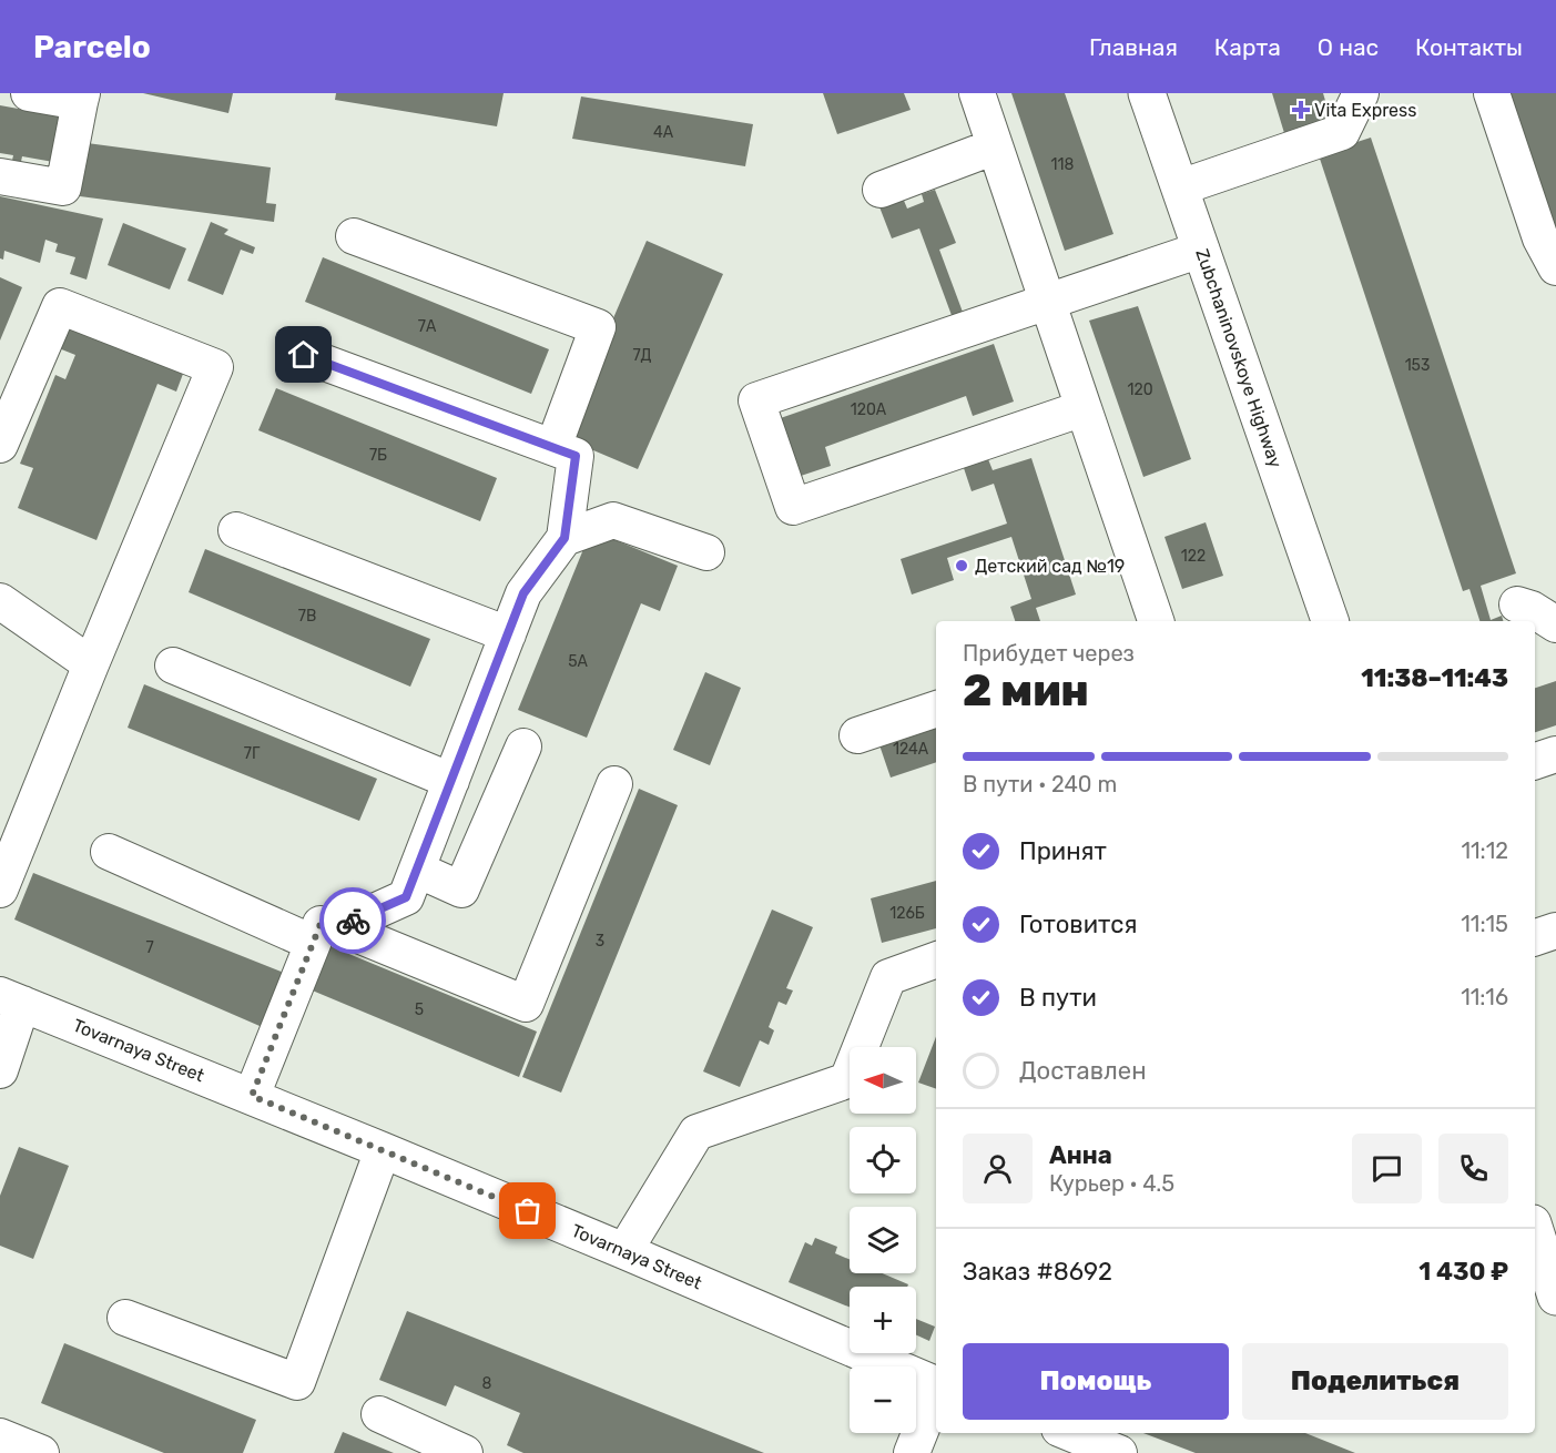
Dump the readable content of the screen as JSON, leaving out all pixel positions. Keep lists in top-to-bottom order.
{
  "streets": {
    "main road": ["Zubchaninovskoye Highway"],
    "street": ["Tovarnaya Street"]
  },
  "places": {
    "health": ["Vita Express"],
    "other": ["Детский сад №19"]
  },
  "house_numbers": [
    "4А",
    "118",
    "7А",
    "7Д",
    "153",
    "120",
    "120А",
    "7Б",
    "122",
    "7В",
    "5А",
    "124А",
    "7Г",
    "126Б",
    "3",
    "7",
    "5",
    "8"
  ],
  "north": "left",
  "page": {
    "header": "Parcelo",
    "nav": [
      "Главная",
      "Карта",
      "О нас",
      "Контакты"
    ],
    "heading": ["2 мин", "Прибудет через", "11:38–11:43"],
    "panel": [
      "Анна",
      "Курьер · 4.5",
      "Заказ #8692",
      "1 430 ₽"
    ],
    "bar": "В пути · 240 m",
    "list": [
      ["Принят", "11:12"],
      ["Готовится", "11:15"],
      ["В пути", "11:16"],
      "Доставлен"
    ],
    "map_buttons": ["+", "−"],
    "buttons": ["Помощь", "Поделиться"]
  }
}
